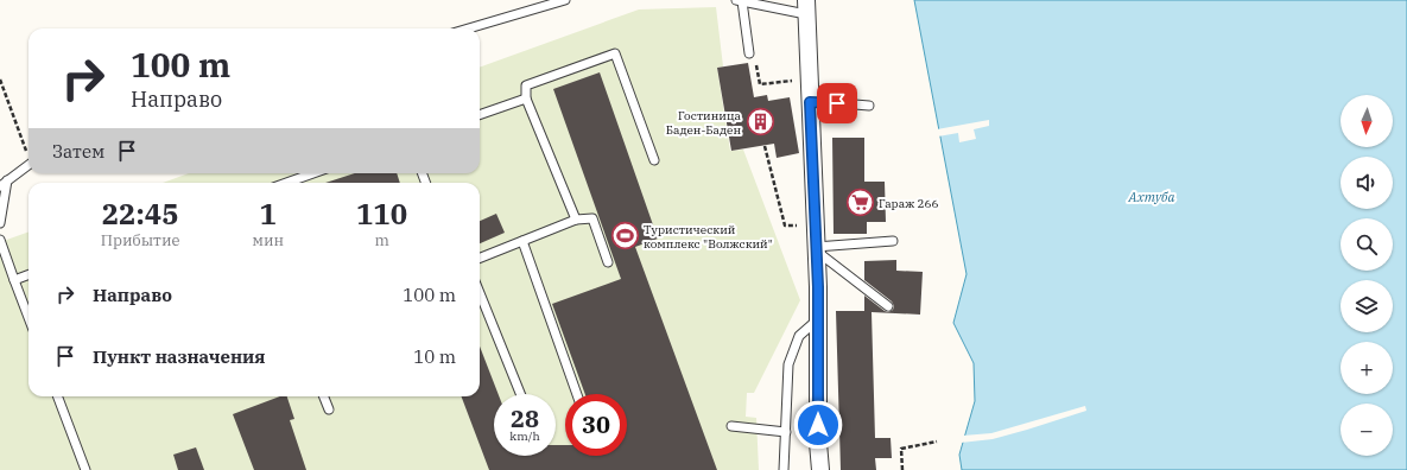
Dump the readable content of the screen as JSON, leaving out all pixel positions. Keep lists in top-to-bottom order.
{
  "water": ["Ахтуба"],
  "places": {
    "building": ["Гостиница Баден-Баден"],
    "supermarket": ["Гараж 266"],
    "sports": ["Туристический комплекс \"Волжский\""]
  },
  "north": "bottom",
  "page": {
    "turn": ["100 m", "Направо"],
    "map_buttons": ["+", "−"],
    "then": "Затем",
    "eta": [
      "22:45",
      "Прибытие",
      "1",
      "мин",
      "110",
      "m"
    ],
    "list": [
      {
        "name": "Направо",
        "value": "100 m"
      },
      {
        "name": "Пункт назначения",
        "value": "10 m"
      }
    ],
    "speed": "28 km/h",
    "limit": "30"
  }
}
